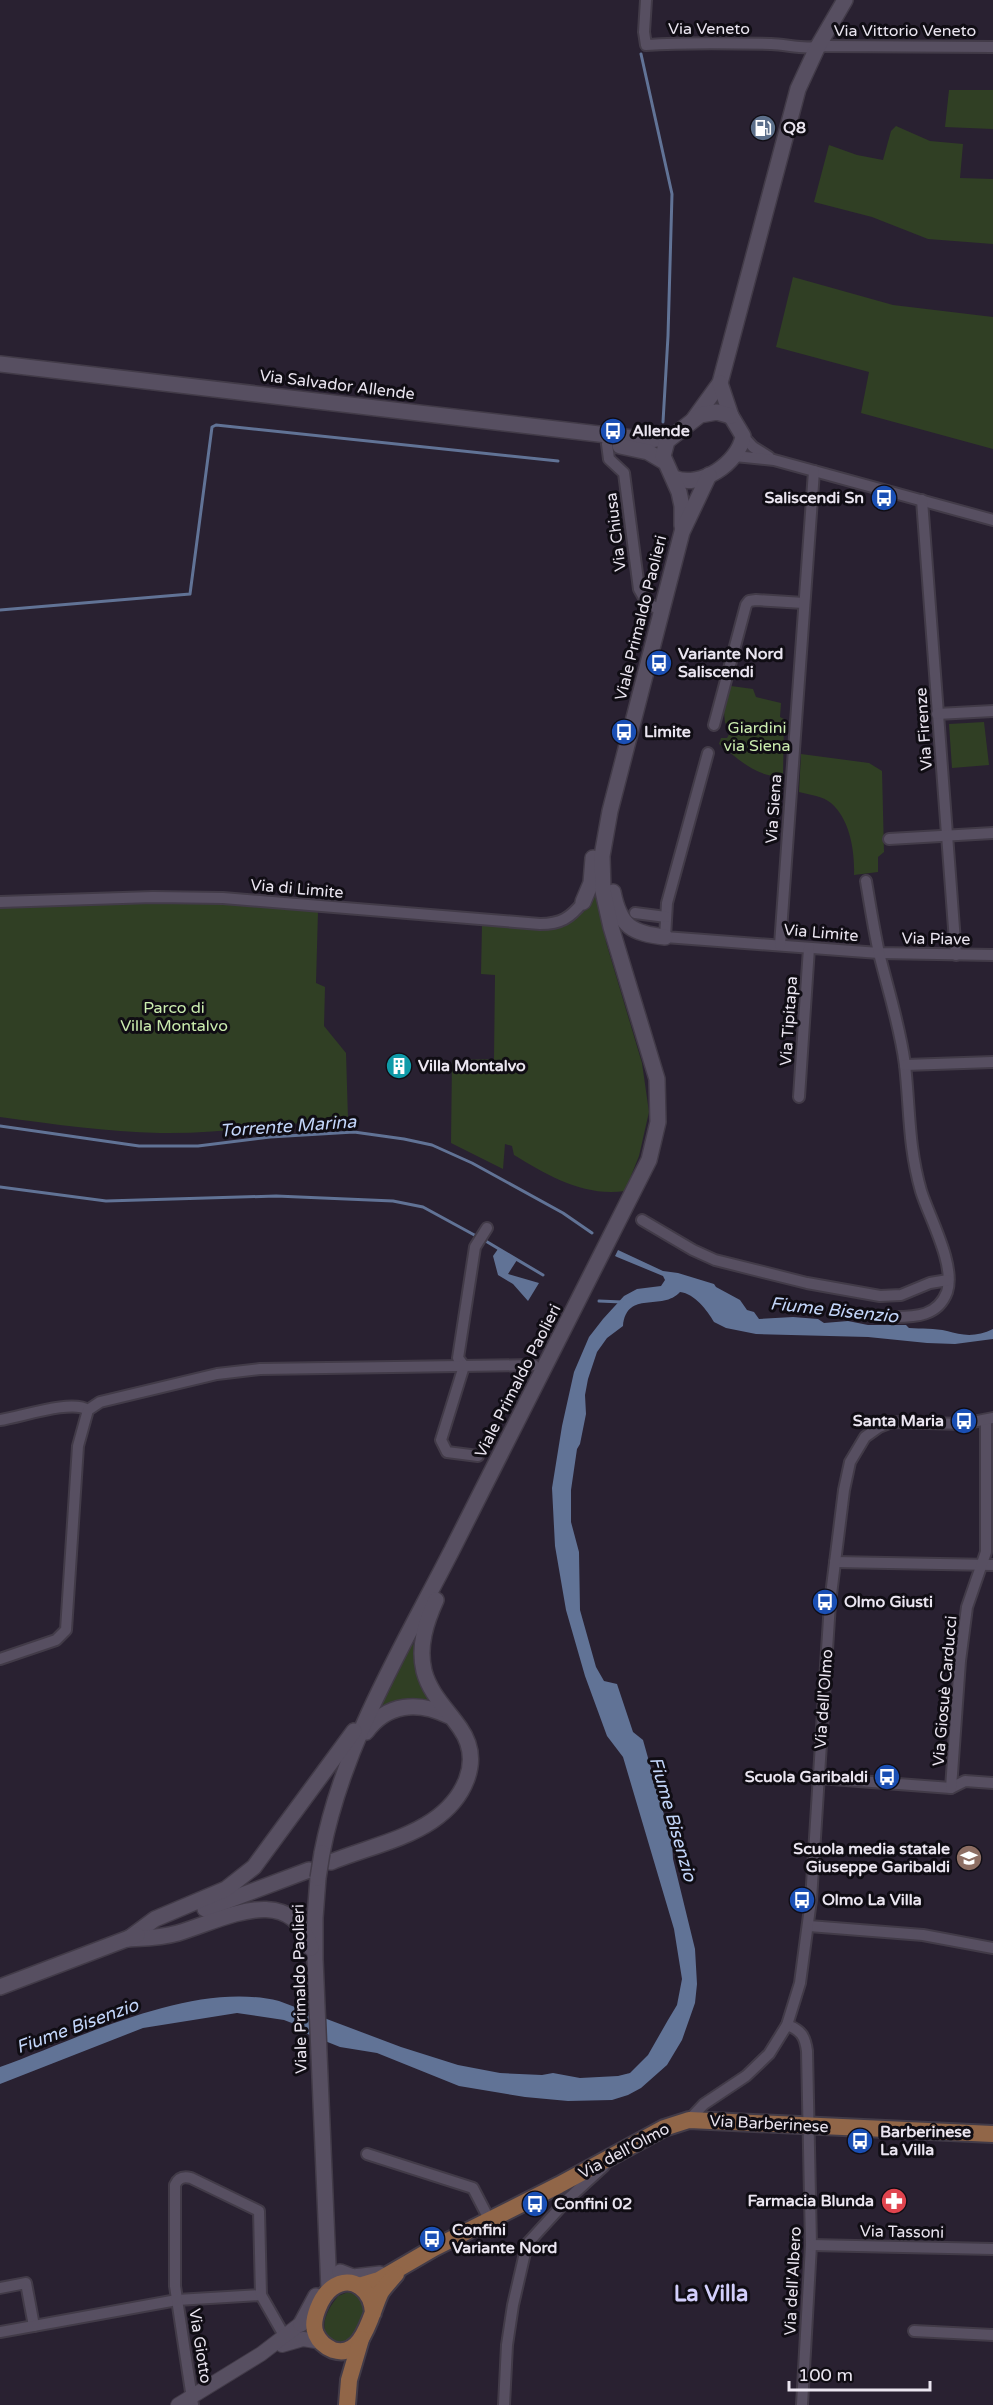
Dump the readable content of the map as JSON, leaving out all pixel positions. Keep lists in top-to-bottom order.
{
  "streets": {
    "main road": [
      "Via Salvador Allende",
      "Viale Primaldo Paolieri",
      "Via dell'Olmo",
      "Via Barberinese"
    ],
    "street": [
      "Via Veneto",
      "Via Vittorio Veneto",
      "Via Chiusa",
      "Via Firenze",
      "Via Siena",
      "Via di Limite",
      "Via Limite",
      "Via Piave",
      "Via Tipitapa",
      "Via Giosuè Carducci",
      "Via Tassoni",
      "Via dell'Albero",
      "Via Giotto"
    ]
  },
  "crossings": [
    ["Via Veneto", "Via Vittorio Veneto"],
    ["Via Salvador Allende", "Via Chiusa"],
    ["Via Salvador Allende", "Viale Primaldo Paolieri"],
    ["Via Chiusa", "Viale Primaldo Paolieri"],
    ["Viale Primaldo Paolieri", "Via dell'Olmo"],
    ["Via Firenze", "Via Piave"],
    ["Via Siena", "Via Limite"],
    ["Via Limite", "Via Piave"],
    ["Via Limite", "Via Tipitapa"],
    ["Via Giosuè Carducci", "Via dell'Olmo"],
    ["Via dell'Olmo", "Via Barberinese"],
    ["Via dell'Olmo", "Via dell'Albero"],
    ["Via Barberinese", "Via dell'Albero"],
    ["Via Tassoni", "Via dell'Albero"]
  ],
  "districts": ["La Villa"],
  "water": ["Torrente Marina", "Fiume Bisenzio"],
  "parks": ["Giardini via Siena", "Parco di Villa Montalvo"],
  "places": {
    "fuel station": ["Q8"],
    "bus stop": [
      "Allende",
      "Saliscendi Sn",
      "Variante Nord Saliscendi",
      "Limite",
      "Santa Maria",
      "Olmo Giusti",
      "Scuola Garibaldi",
      "Olmo La Villa",
      "Barberinese La Villa",
      "Confini 02",
      "Confini Variante Nord"
    ],
    "building": ["Villa Montalvo"],
    "school or university": ["Scuola media statale Giuseppe Garibaldi"],
    "pharmacy": ["Farmacia Blunda"]
  },
  "scale_bar": "100 m"
}
